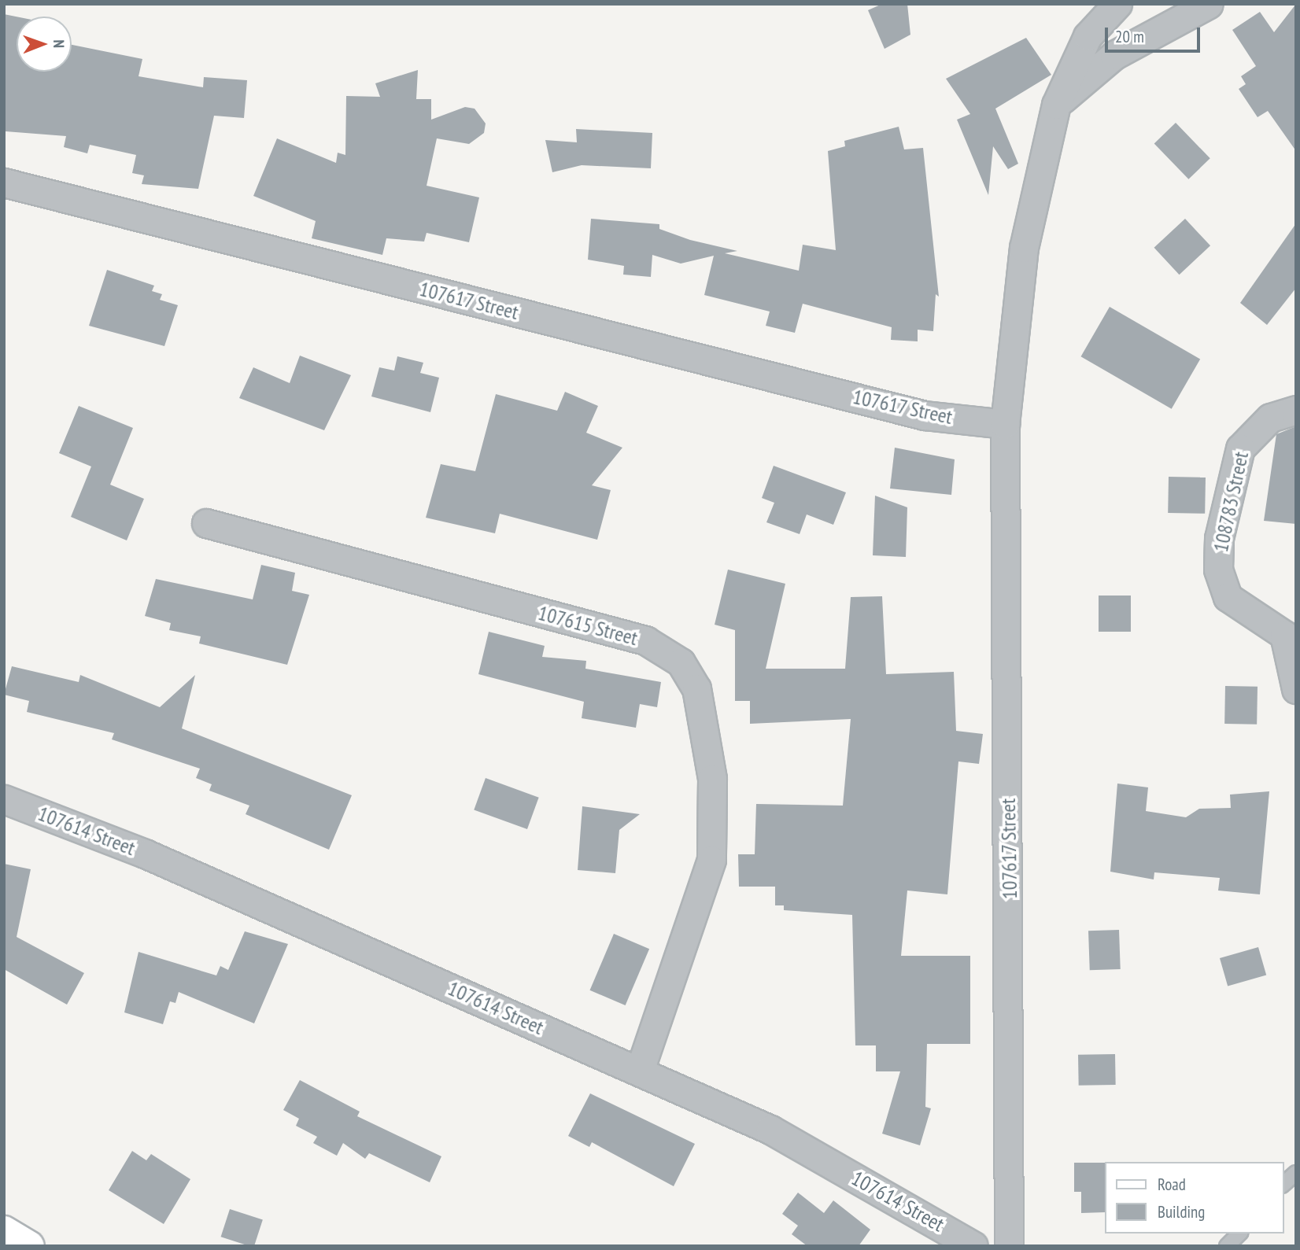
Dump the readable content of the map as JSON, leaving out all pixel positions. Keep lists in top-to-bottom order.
{
  "streets": {
    "street": [
      "107617 Street",
      "108783 Street",
      "107615 Street",
      "107614 Street"
    ]
  },
  "crossings": [
    ["107615 Street", "107614 Street"]
  ],
  "legend": ["Road", "Building"],
  "scale_bar": "20 m",
  "north": "right"
}
